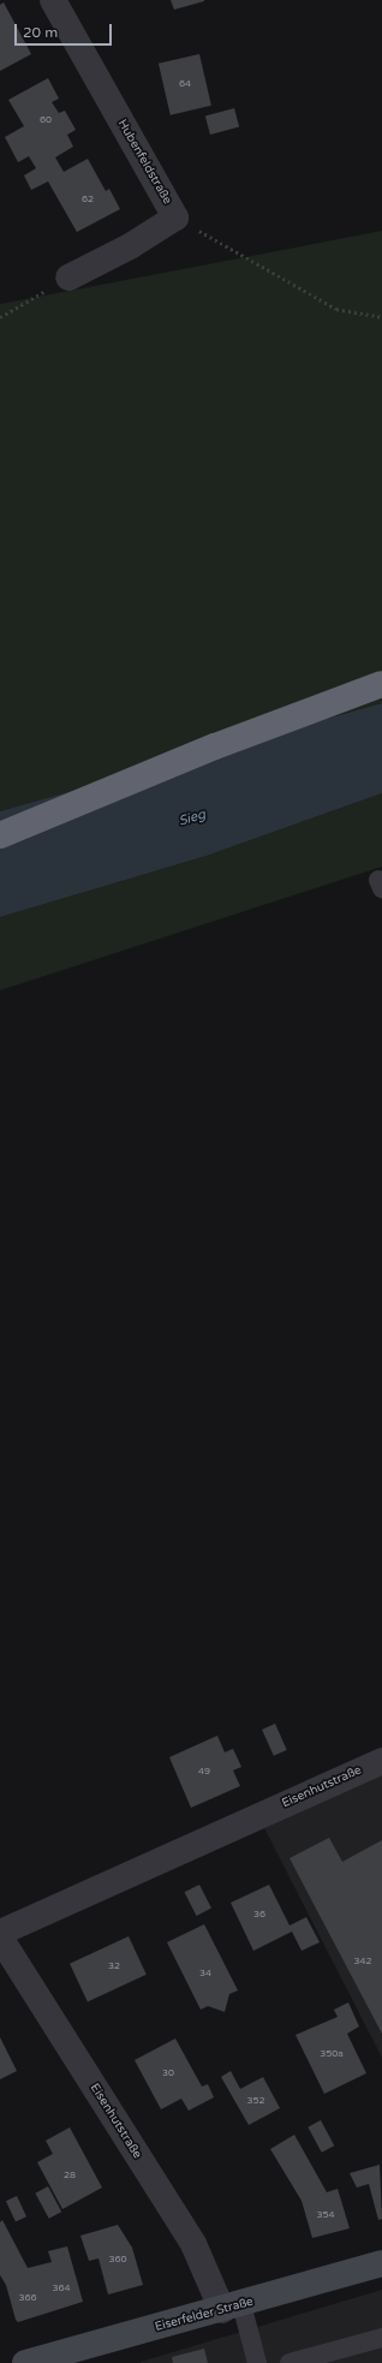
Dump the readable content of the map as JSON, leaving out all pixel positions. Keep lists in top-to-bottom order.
{
  "streets": {
    "main road": ["Eiserfelder Straße"],
    "street": ["Hubenfeldstraße", "Eisenhutstraße"]
  },
  "crossings": [
    ["Eisenhutstraße", "Eiserfelder Straße"]
  ],
  "water": ["Sieg"],
  "house_numbers": [
    "64",
    "60",
    "62",
    "49",
    "36",
    "342",
    "32",
    "34",
    "350a",
    "30",
    "352",
    "28",
    "354",
    "360",
    "364",
    "366"
  ],
  "scale_bar": "20 m"
}
